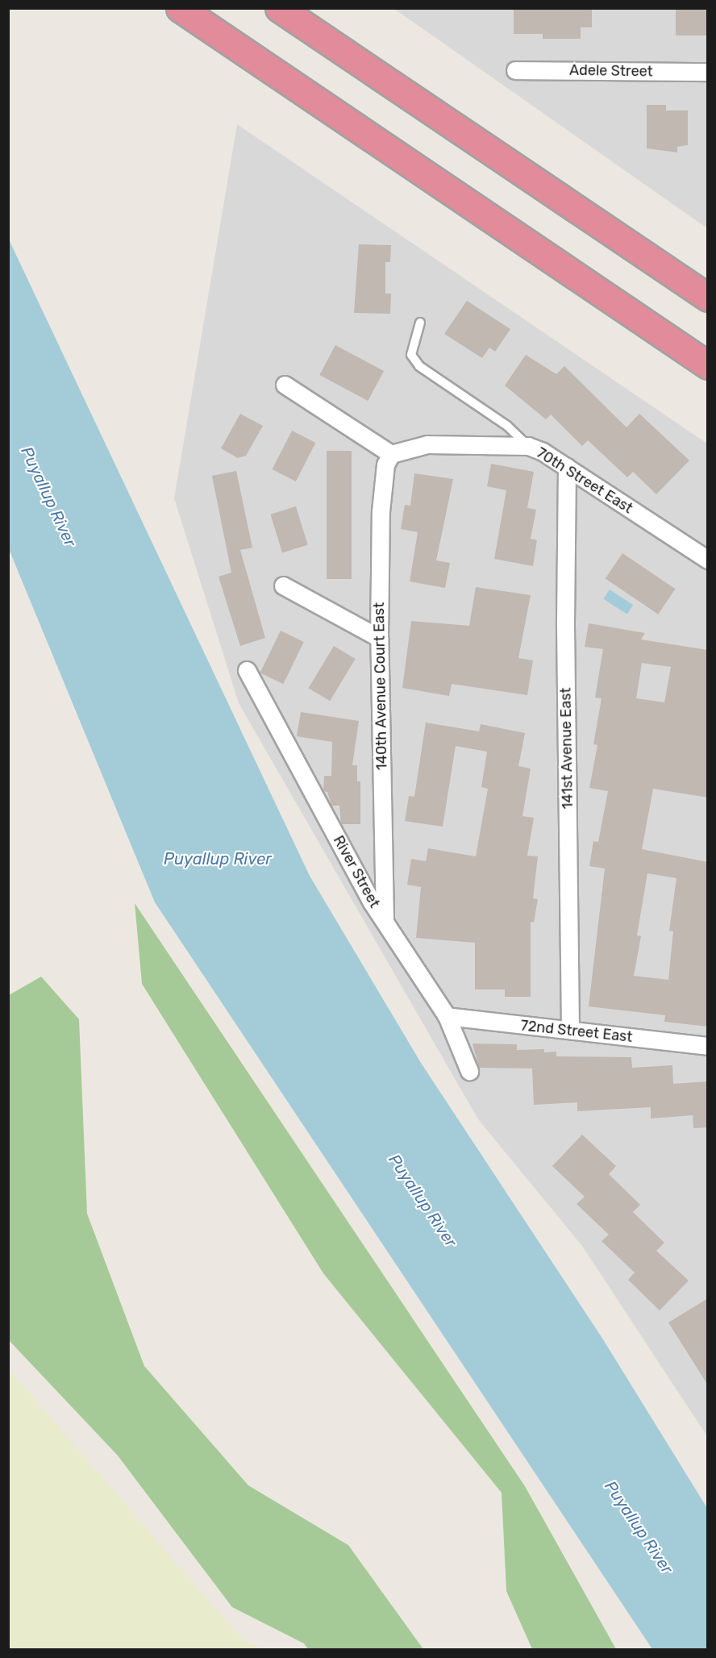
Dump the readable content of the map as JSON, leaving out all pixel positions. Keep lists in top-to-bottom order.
{
  "streets": {
    "street": [
      "Adele Street",
      "70th Street East",
      "140th Avenue Court East",
      "141st Avenue East",
      "River Street",
      "72nd Street East"
    ]
  },
  "crossings": [
    ["70th Street East", "140th Avenue Court East"],
    ["70th Street East", "141st Avenue East"],
    ["140th Avenue Court East", "River Street"],
    ["141st Avenue East", "72nd Street East"],
    ["River Street", "72nd Street East"]
  ],
  "water": ["Puyallup River"]
}
